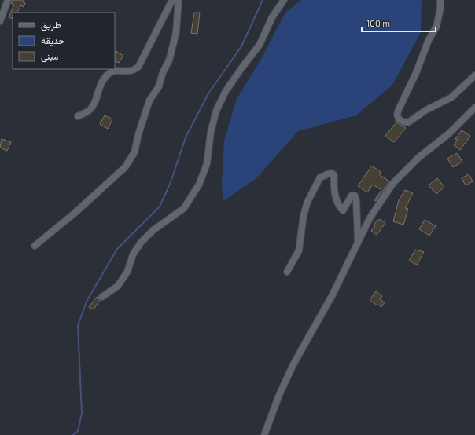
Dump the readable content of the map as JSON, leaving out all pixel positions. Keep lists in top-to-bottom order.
{
  "legend": ["طريق", "حديقة", "مبنى"],
  "scale_bar": "100 m"
}
